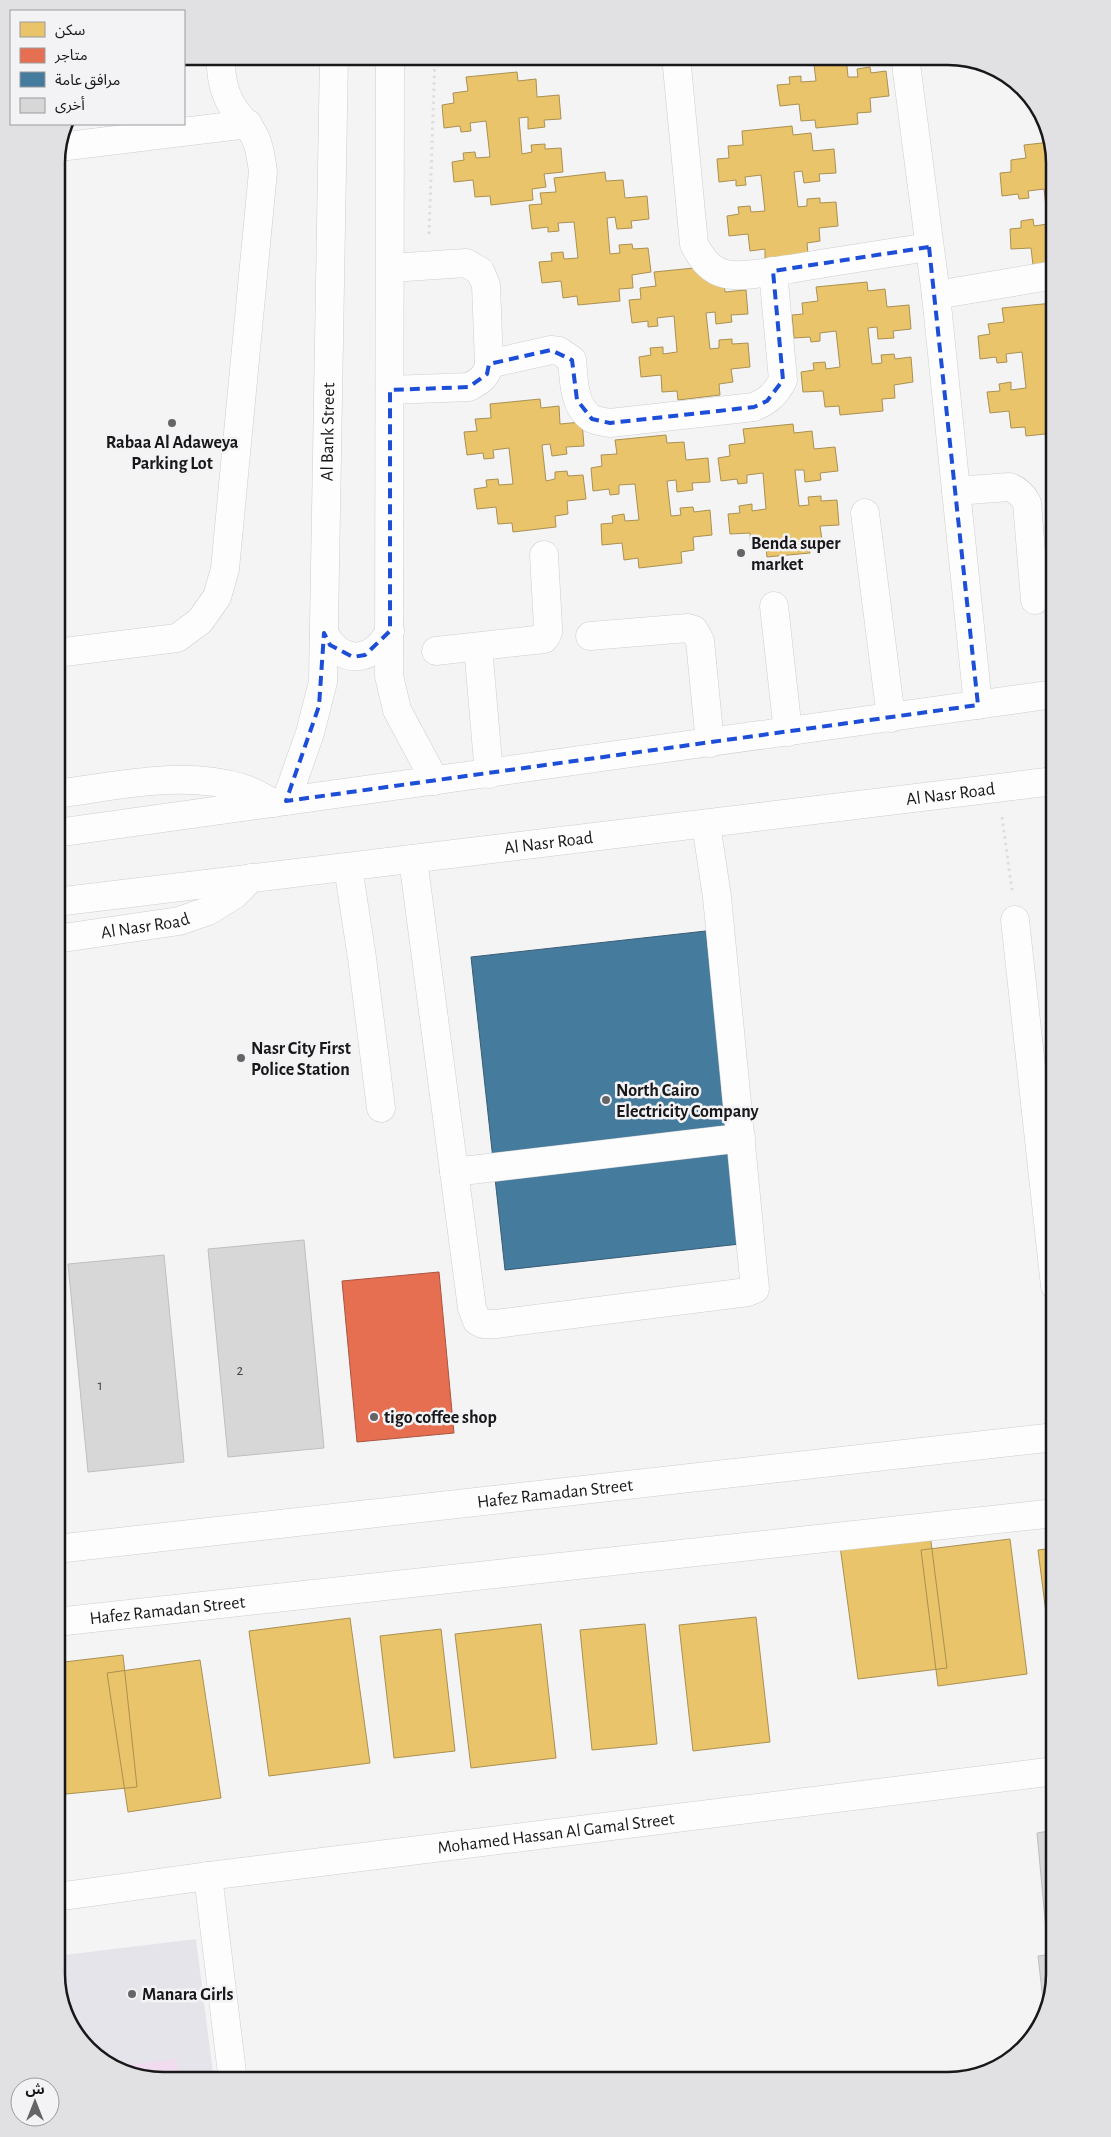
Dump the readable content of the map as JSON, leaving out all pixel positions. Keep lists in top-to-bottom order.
{
  "streets": {
    "main road": [
      "Al Bank Street",
      "Al Nasr Road",
      "Hafez Ramadan Street",
      "Mohamed Hassan Al Gamal Street"
    ]
  },
  "places": [
    "Rabaa Al Adaweya Parking Lot",
    "Benda super market",
    "Nasr City First Police Station",
    "North Cairo Electricity Company",
    "tigo coffee shop",
    "Manara Girls"
  ],
  "house_numbers": ["2", "1"],
  "legend": [
    "سكن",
    "متاجر",
    "مرافق عامة",
    "أخرى"
  ],
  "north": "top"
}
